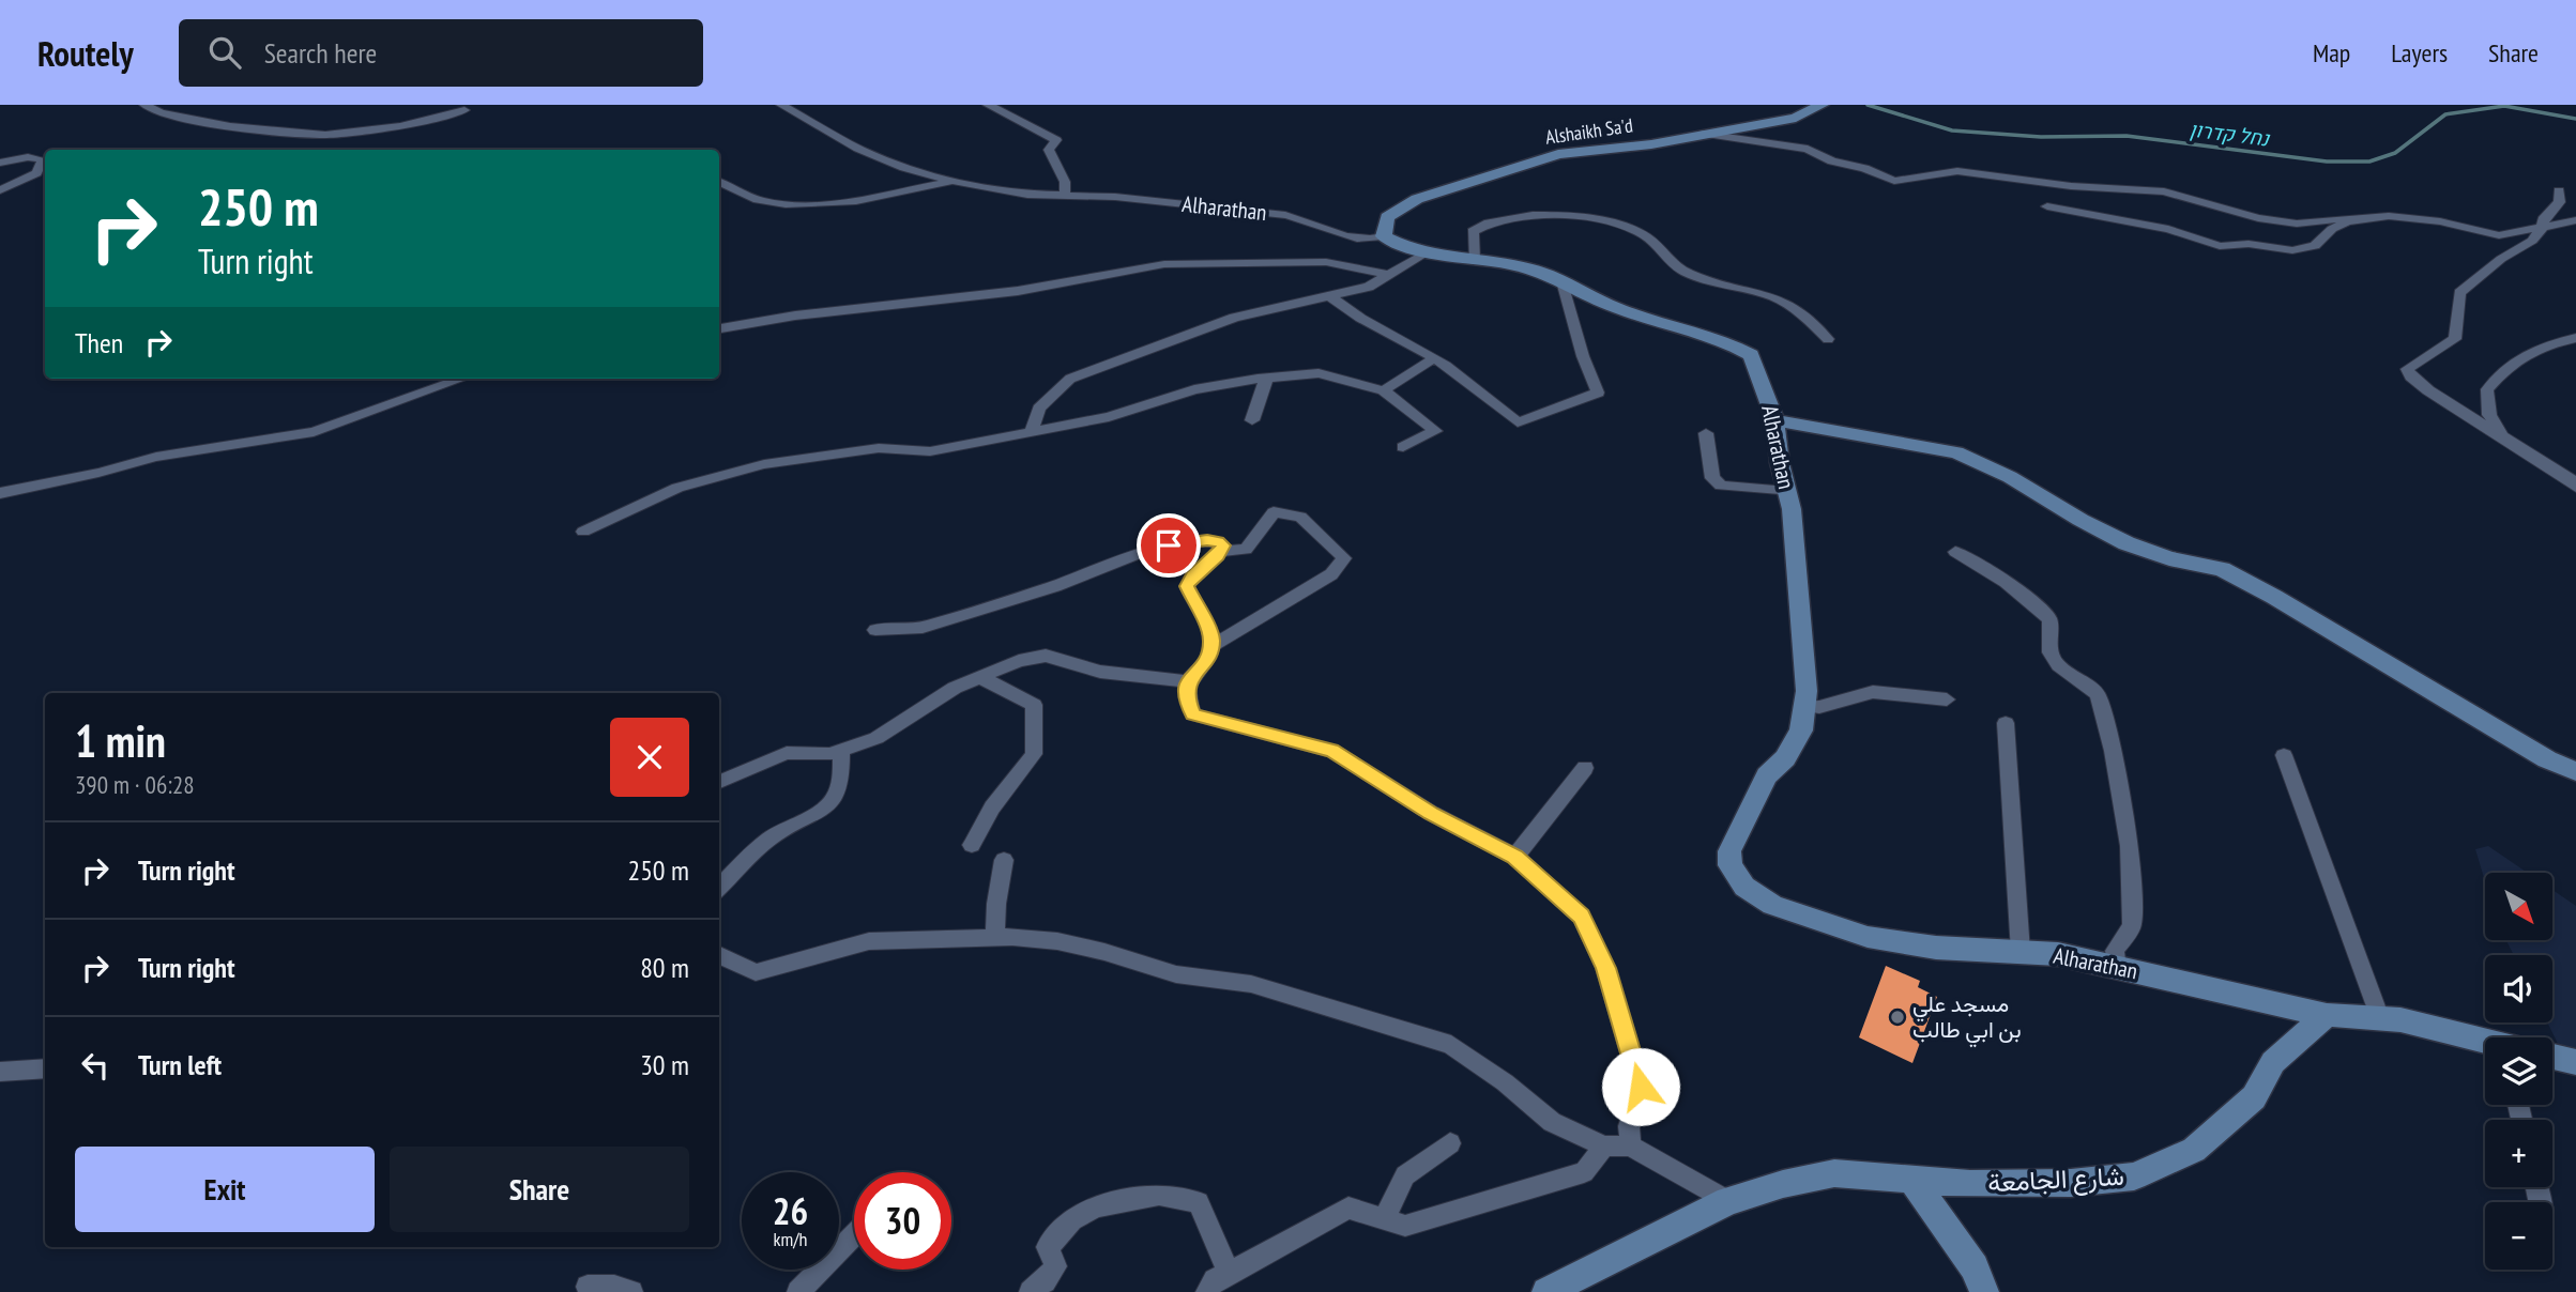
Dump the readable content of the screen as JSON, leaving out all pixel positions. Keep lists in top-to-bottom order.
{
  "streets": {
    "street": ["Alshaikh Sa'd", "Alharathan", "شارع الجامعة"]
  },
  "crossings": [
    ["Alshaikh Sa'd", "Alharathan"],
    ["Alharathan", "شارع الجامعة"]
  ],
  "water": ["נחל קדרון"],
  "places": ["مسجد علي بن ابي طالب"],
  "north": "bottom right",
  "page": {
    "header": "Routely",
    "search": "Search here",
    "nav": ["Map", "Layers", "Share"],
    "turn": ["250 m", "Turn right"],
    "then": "Then",
    "heading": ["1 min", "390 m · 06:28"],
    "list": [
      {
        "name": "Turn right",
        "value": "250 m"
      },
      {
        "name": "Turn right",
        "value": "80 m"
      },
      {
        "name": "Turn left",
        "value": "30 m"
      }
    ],
    "map_buttons": ["+", "−"],
    "buttons": ["Exit", "Share"],
    "speed": "26 km/h",
    "limit": "30"
  }
}
